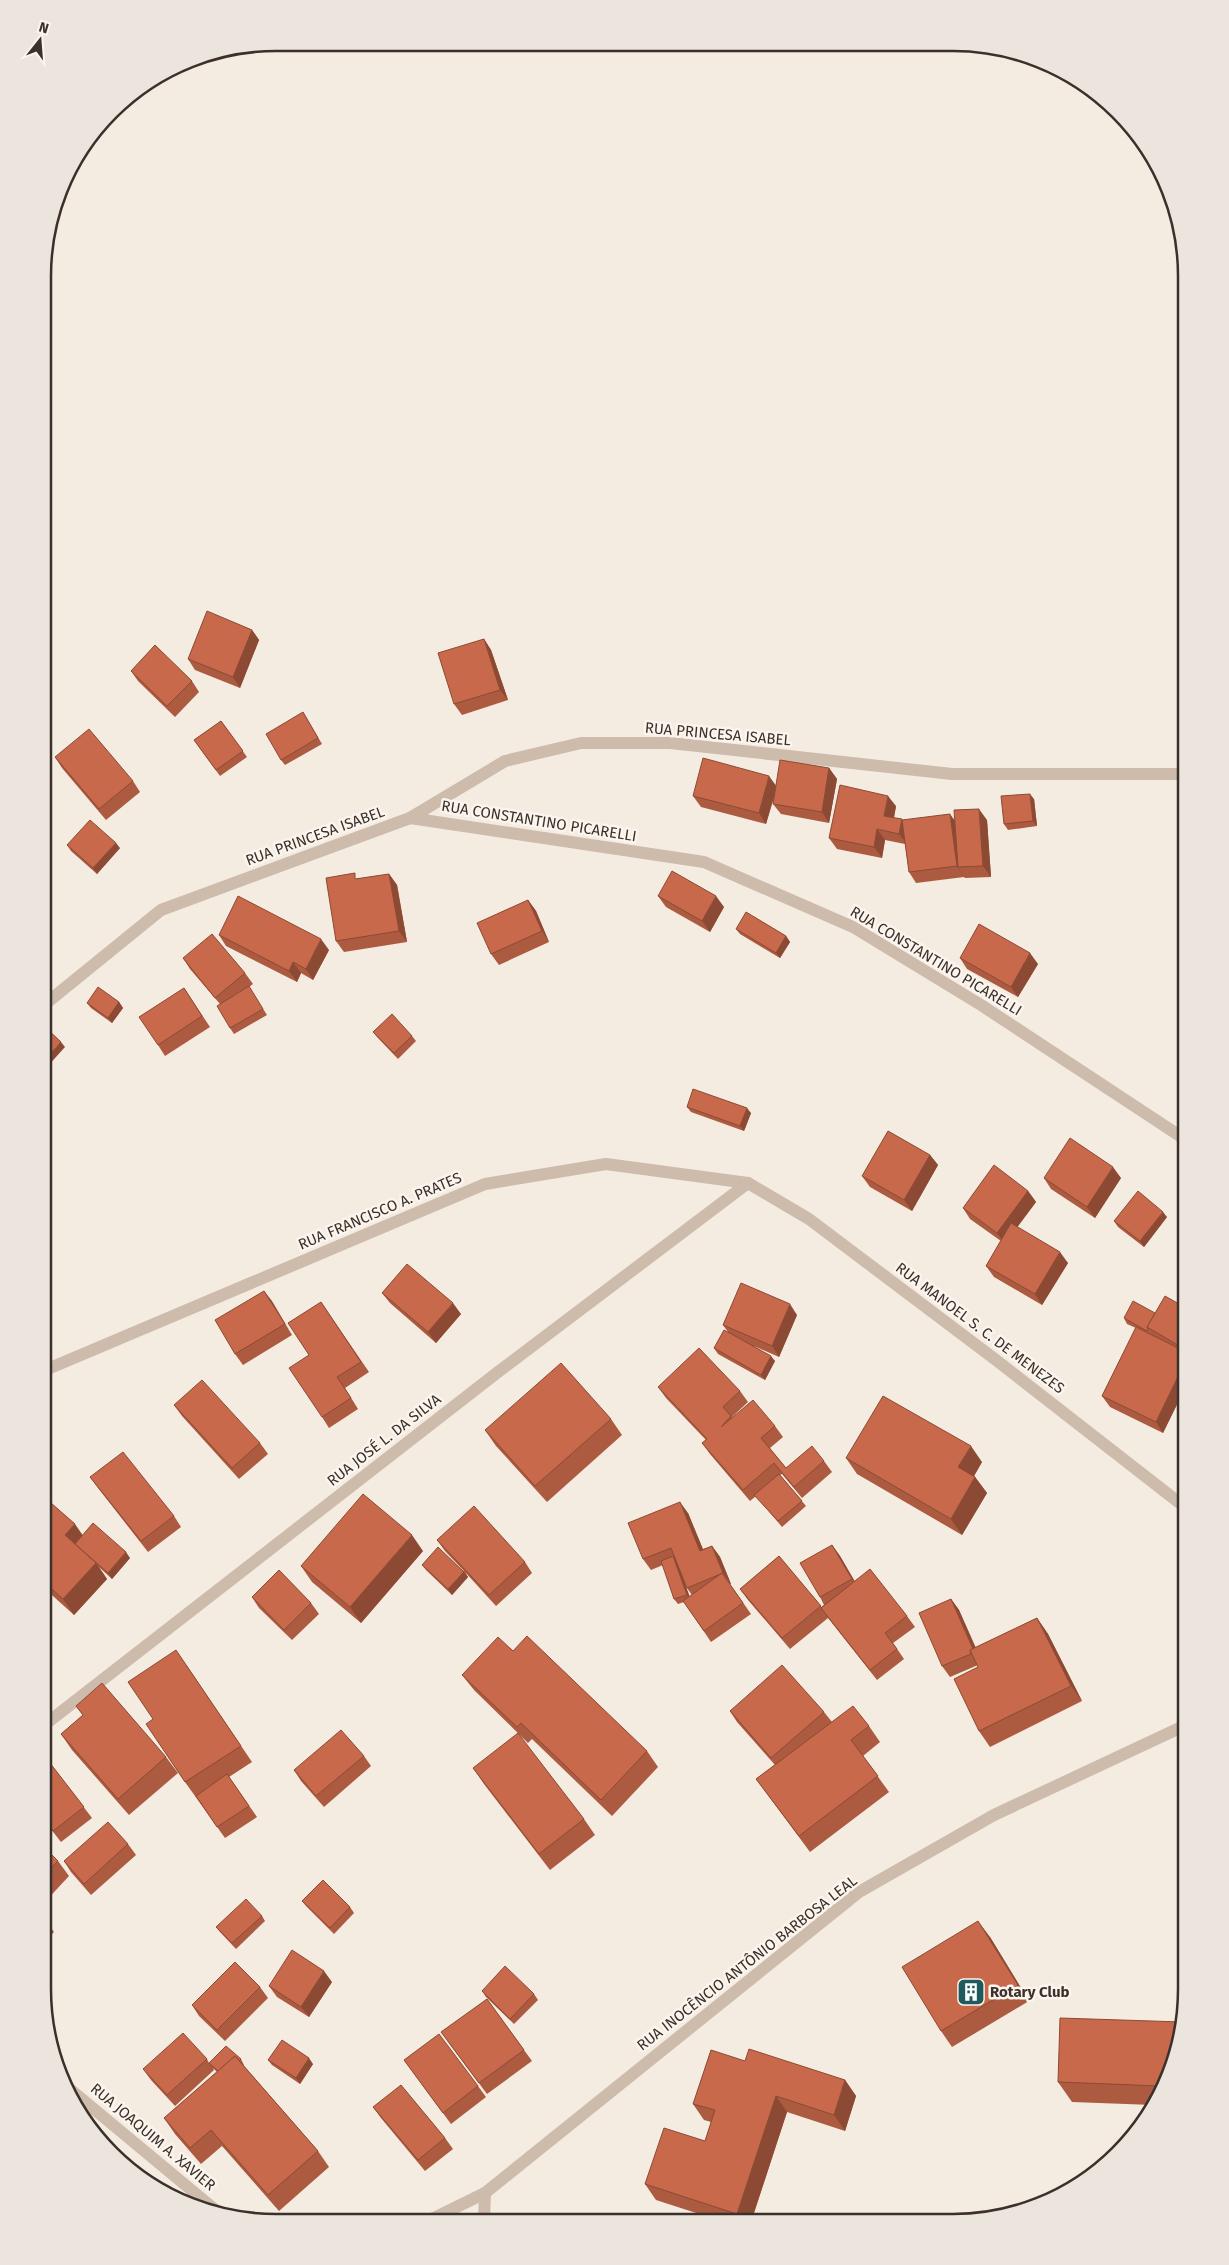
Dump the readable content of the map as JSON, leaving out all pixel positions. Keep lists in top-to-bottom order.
{
  "streets": {
    "street": [
      "RUA PRINCESA ISABEL",
      "RUA CONSTANTINO PICARELLI",
      "RUA FRANCISCO A. PRATES",
      "RUA MANOEL S. C. DE MENEZES",
      "RUA JOSÉ L. DA SILVA",
      "RUA INOCÊNCIO ANTÔNIO BARBOSA LEAL",
      "RUA JOAQUIM A. XAVIER"
    ]
  },
  "crossings": [
    ["RUA PRINCESA ISABEL", "RUA CONSTANTINO PICARELLI"],
    ["RUA FRANCISCO A. PRATES", "RUA MANOEL S. C. DE MENEZES"],
    ["RUA FRANCISCO A. PRATES", "RUA JOSÉ L. DA SILVA"],
    ["RUA MANOEL S. C. DE MENEZES", "RUA JOSÉ L. DA SILVA"]
  ],
  "places": {
    "building": ["Rotary Club"]
  },
  "north": "top"
}
